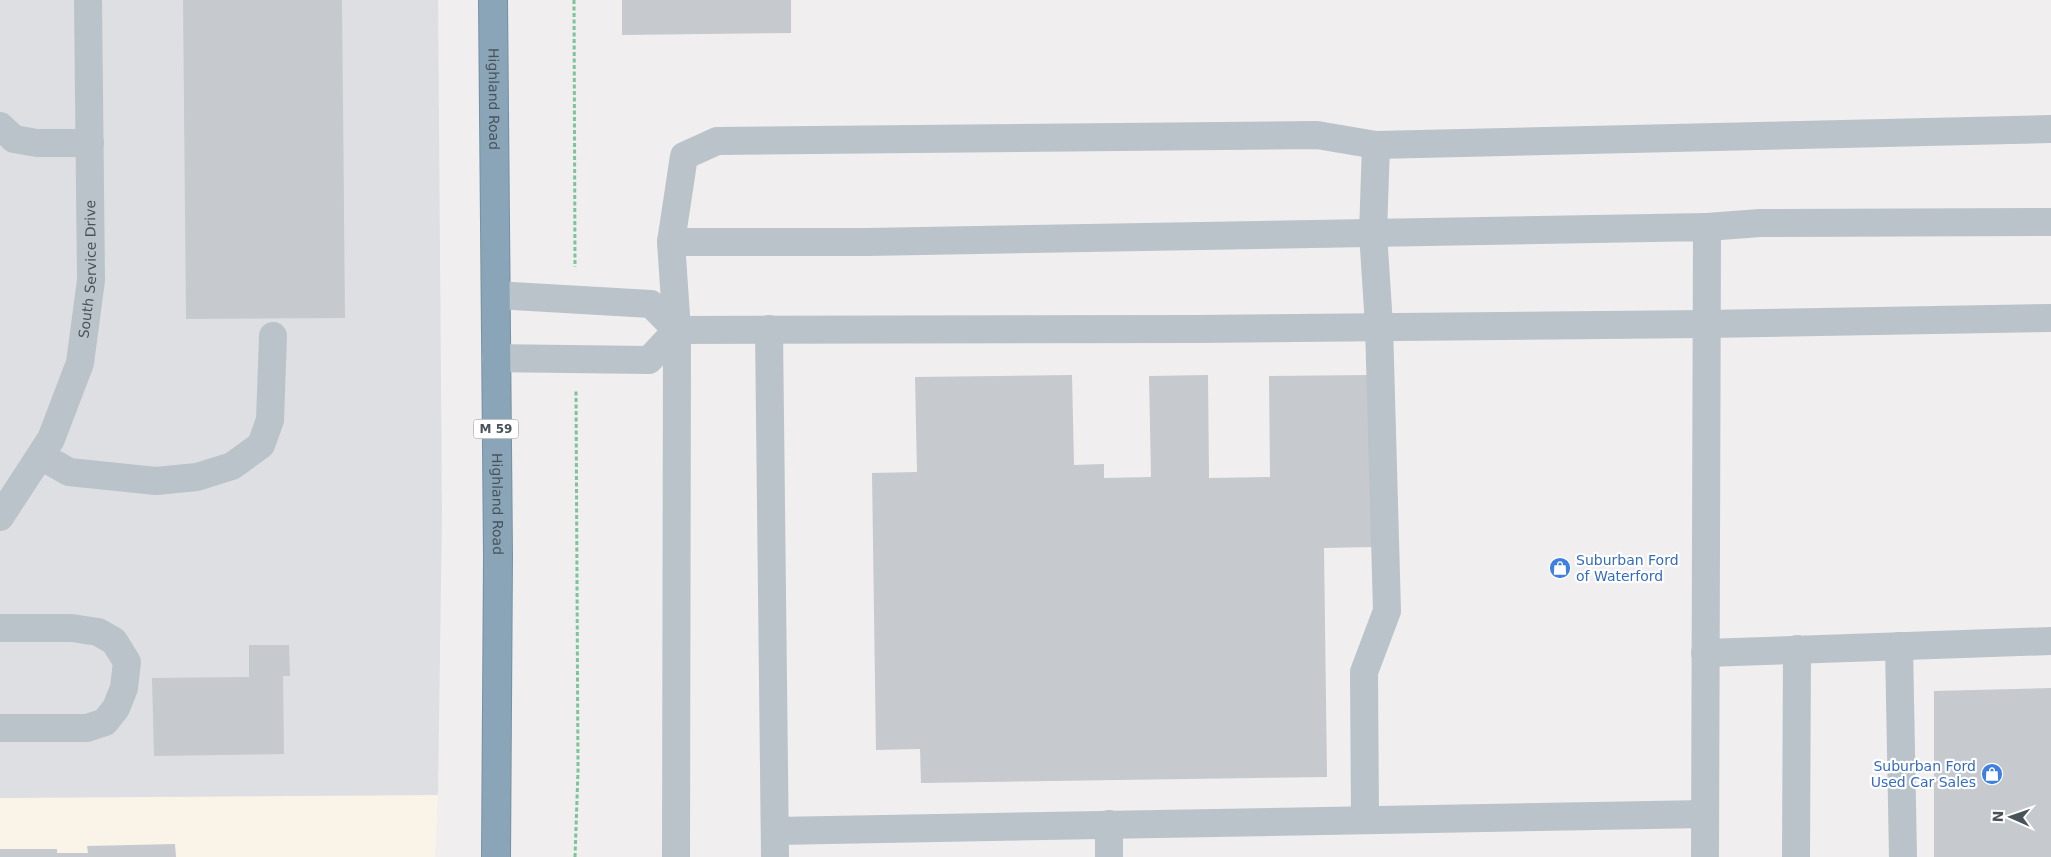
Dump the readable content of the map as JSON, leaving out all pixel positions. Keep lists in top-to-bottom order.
{
  "streets": {
    "highway": ["Highland Road", "M 59"],
    "street": ["South Service Drive"]
  },
  "places": {
    "shop": ["Suburban Ford of Waterford", "Suburban Ford Used Car Sales"]
  },
  "north": "left"
}
